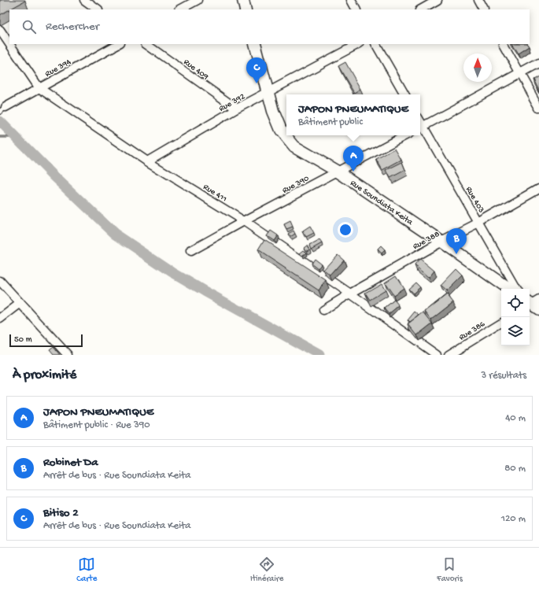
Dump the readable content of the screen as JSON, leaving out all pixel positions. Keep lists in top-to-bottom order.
{
  "streets": {
    "main road": ["Rue Soundiata Keita"],
    "street": [
      "Rue 394",
      "Rue 409",
      "Rue 392",
      "Rue 390",
      "Rue 411",
      "Rue 403",
      "Rue 388",
      "Rue 386"
    ]
  },
  "crossings": [
    ["Rue 394", "Rue 411"],
    ["Rue 409", "Rue 392"],
    ["Rue 392", "Rue 411"],
    ["Rue 392", "Rue Soundiata Keita"],
    ["Rue 390", "Rue 411"],
    ["Rue 390", "Rue Soundiata Keita"],
    ["Rue 411", "Rue 388"],
    ["Rue 403", "Rue 388"],
    ["Rue Soundiata Keita", "Rue 388"]
  ],
  "scale_bar": "50 m",
  "north": "top",
  "page": {
    "search": "Rechercher",
    "pins": ["C", "A", "B"],
    "popup": ["JAPON PNEUMATIQUE", "Bâtiment public"],
    "scale": "50 m",
    "heading": ["À proximité", "3 résultats"],
    "list": [
      {
        "mark": "A",
        "name": "JAPON PNEUMATIQUE",
        "note": "Bâtiment public · Rue 390",
        "value": "40 m"
      },
      {
        "mark": "B",
        "name": "Robinet Da",
        "note": "Arrêt de bus · Rue Soundiata Keita",
        "value": "80 m"
      },
      {
        "mark": "C",
        "name": "Bitiso 2",
        "note": "Arrêt de bus · Rue Soundiata Keita",
        "value": "120 m"
      }
    ],
    "nav": ["Carte", "Itinéraire", "Favoris"]
  }
}
